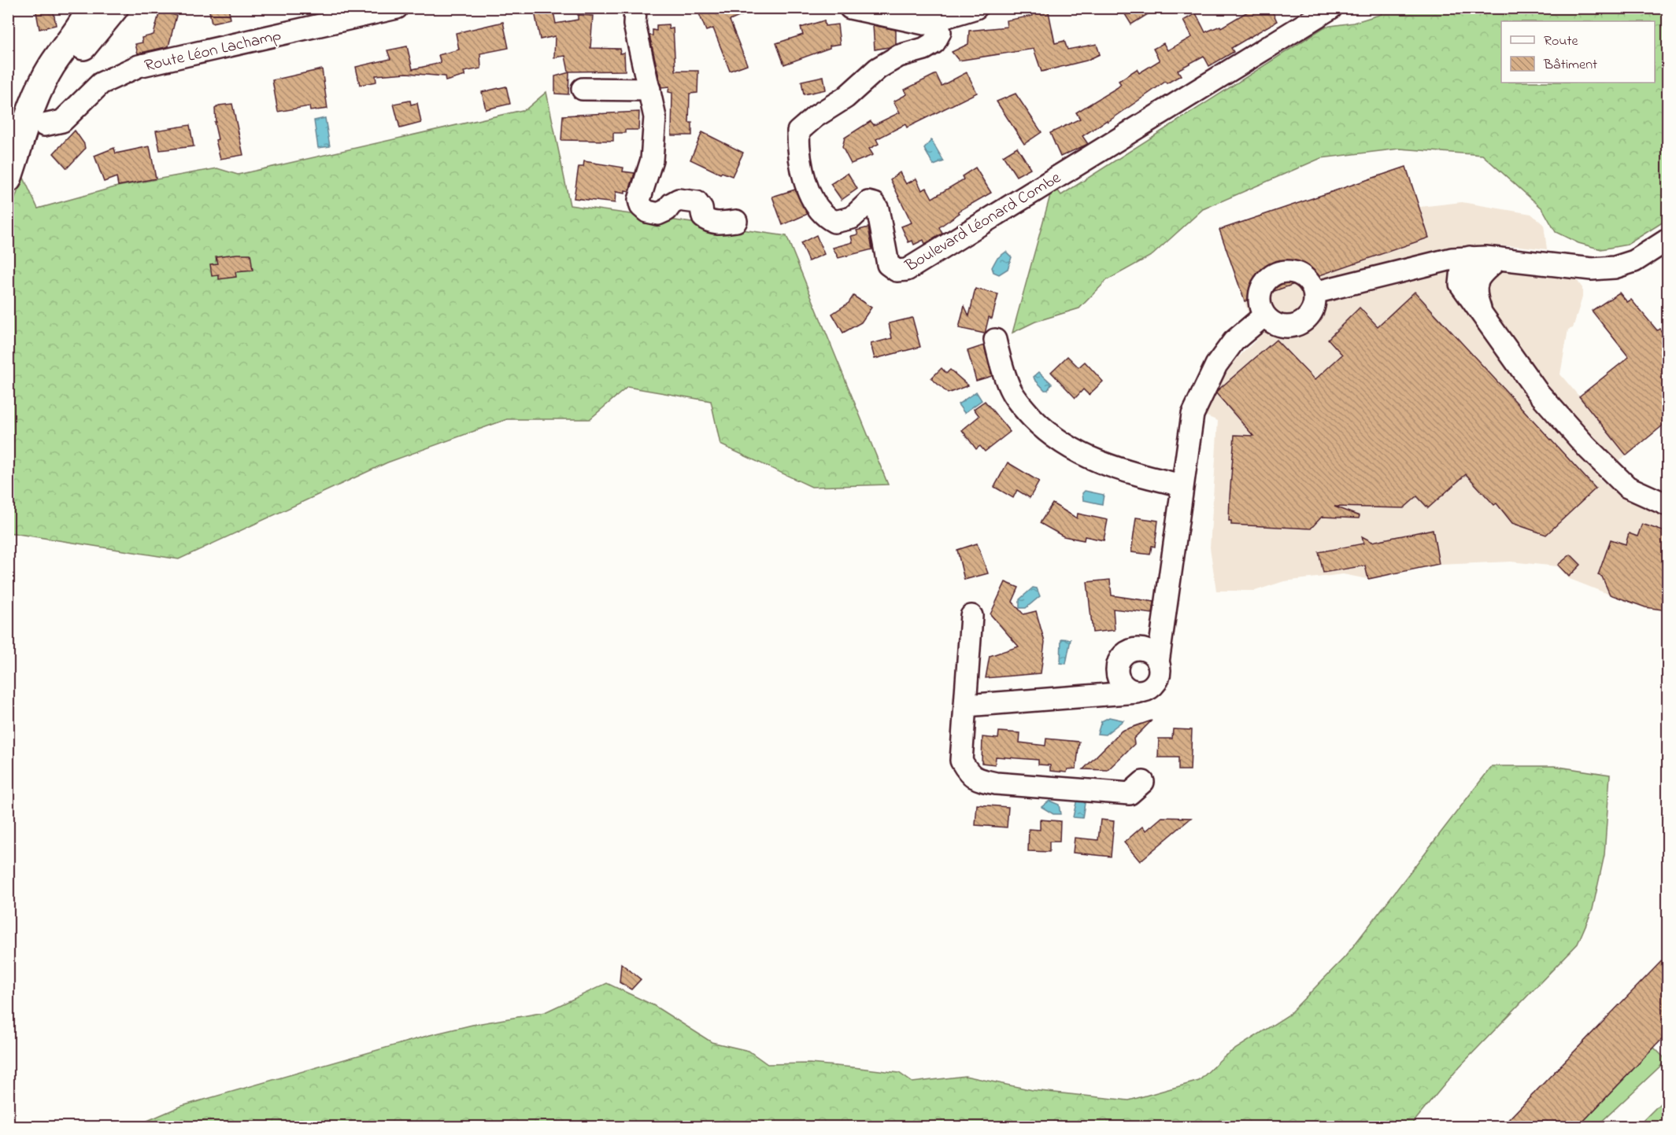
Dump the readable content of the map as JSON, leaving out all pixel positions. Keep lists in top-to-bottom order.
{
  "streets": {
    "street": ["Route Léon Lachamp", "Boulevard Léonard Combe"]
  },
  "legend": ["Route", "Bâtiment"]
}
